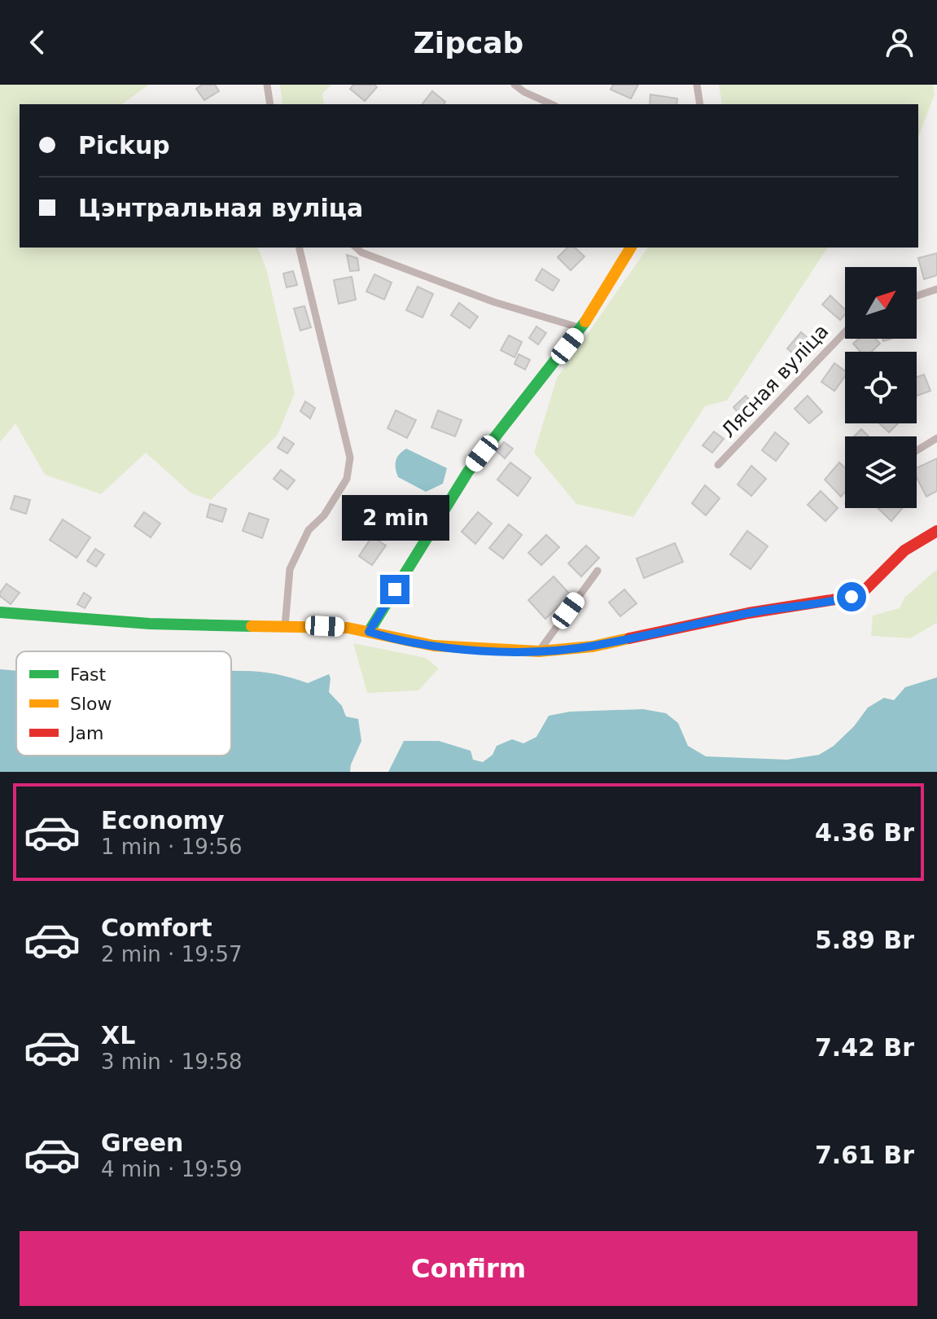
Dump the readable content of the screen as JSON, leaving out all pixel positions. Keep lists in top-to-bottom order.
{
  "streets": {
    "street": ["Лясная вуліца"]
  },
  "legend": ["Fast", "Slow", "Jam"],
  "north": "top right",
  "page": {
    "header": "Zipcab",
    "banner": ["Pickup", "Цэнтральная вуліца"],
    "bubble": "2 min",
    "list": [
      {
        "name": "Economy",
        "note": "1 min · 19:56",
        "value": "4.36 Br"
      },
      {
        "name": "Comfort",
        "note": "2 min · 19:57",
        "value": "5.89 Br"
      },
      {
        "name": "XL",
        "note": "3 min · 19:58",
        "value": "7.42 Br"
      },
      {
        "name": "Green",
        "note": "4 min · 19:59",
        "value": "7.61 Br"
      }
    ],
    "buttons": "Confirm"
  }
}
